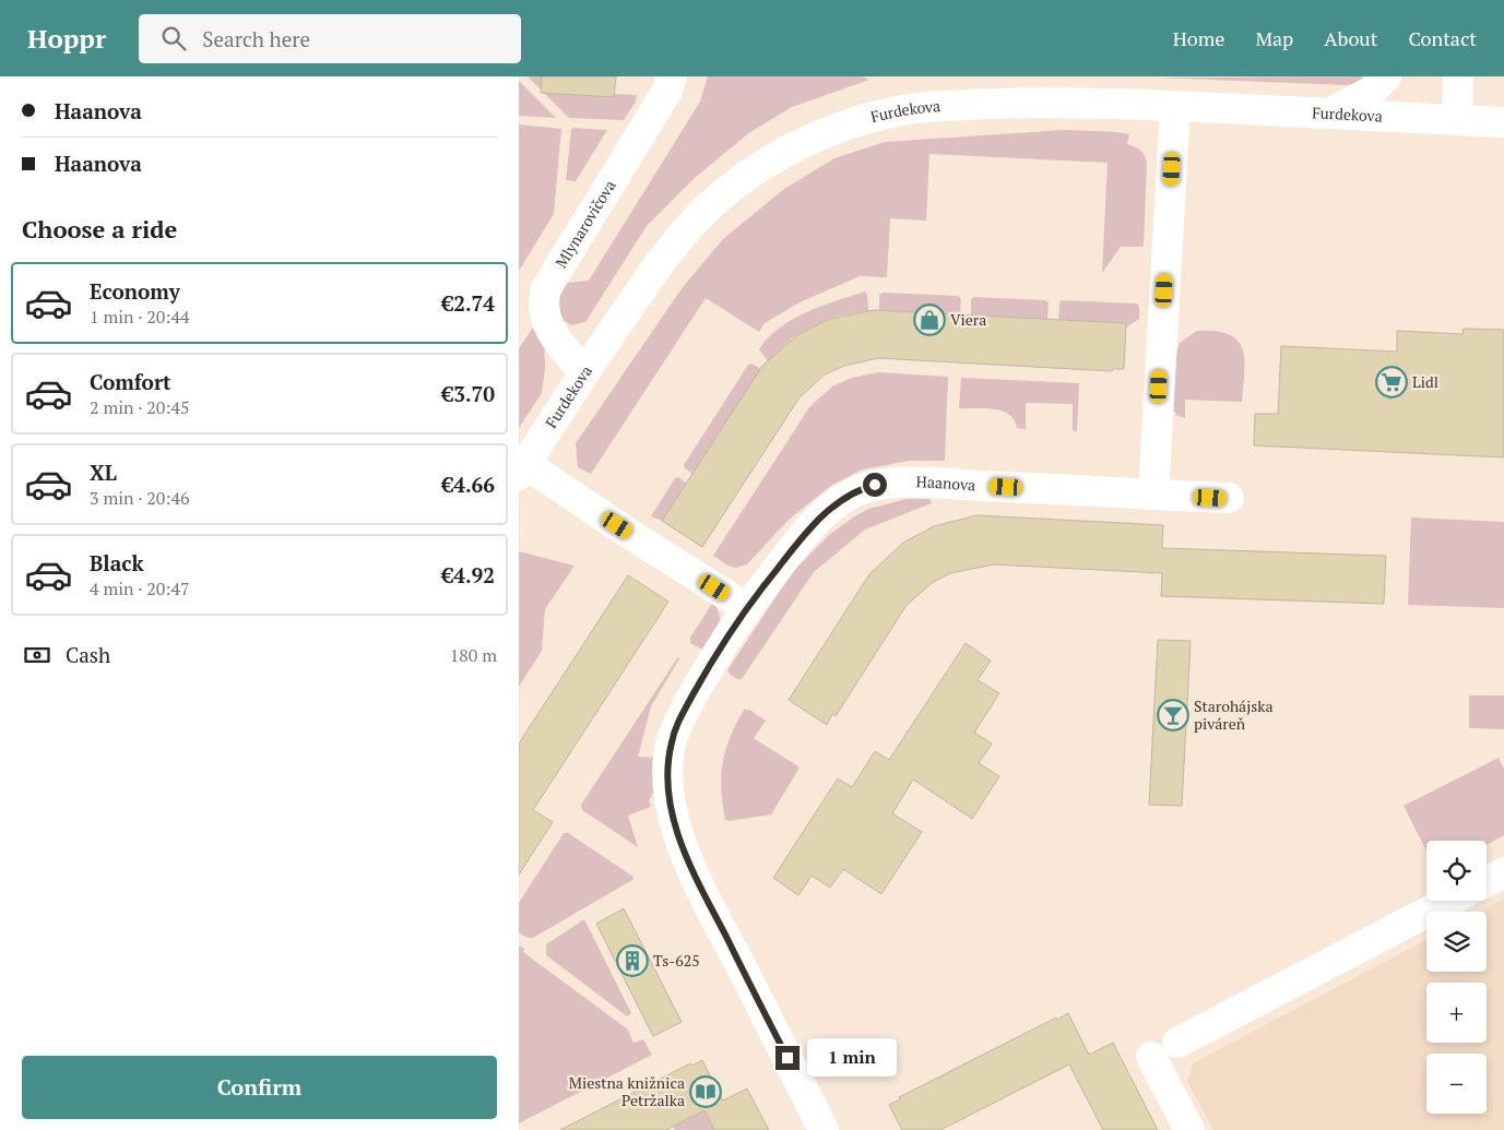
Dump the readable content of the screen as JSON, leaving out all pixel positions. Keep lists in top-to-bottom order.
{
  "streets": {
    "street": ["Furdekova", "Mlynarovičova", "Haanova"]
  },
  "crossings": [
    ["Furdekova", "Mlynarovičova"]
  ],
  "places": {
    "shop": ["Viera"],
    "supermarket": ["Lidl"],
    "bar": ["Starohájska piváreň"],
    "building": ["Ts-625"],
    "library": ["Miestna knižnica Petržalka"]
  },
  "page": {
    "header": "Hoppr",
    "search": "Search here",
    "nav": [
      "Home",
      "Map",
      "About",
      "Contact"
    ],
    "banner": ["Haanova", "Haanova"],
    "heading": "Choose a ride",
    "list": [
      {
        "name": "Economy",
        "note": "1 min · 20:44",
        "value": "€2.74"
      },
      {
        "name": "Comfort",
        "note": "2 min · 20:45",
        "value": "€3.70"
      },
      {
        "name": "XL",
        "note": "3 min · 20:46",
        "value": "€4.66"
      },
      {
        "name": "Black",
        "note": "4 min · 20:47",
        "value": "€4.92"
      }
    ],
    "pay": ["Cash", "180 m"],
    "map_buttons": ["+", "−"],
    "bubble": "1 min",
    "buttons": "Confirm"
  }
}
